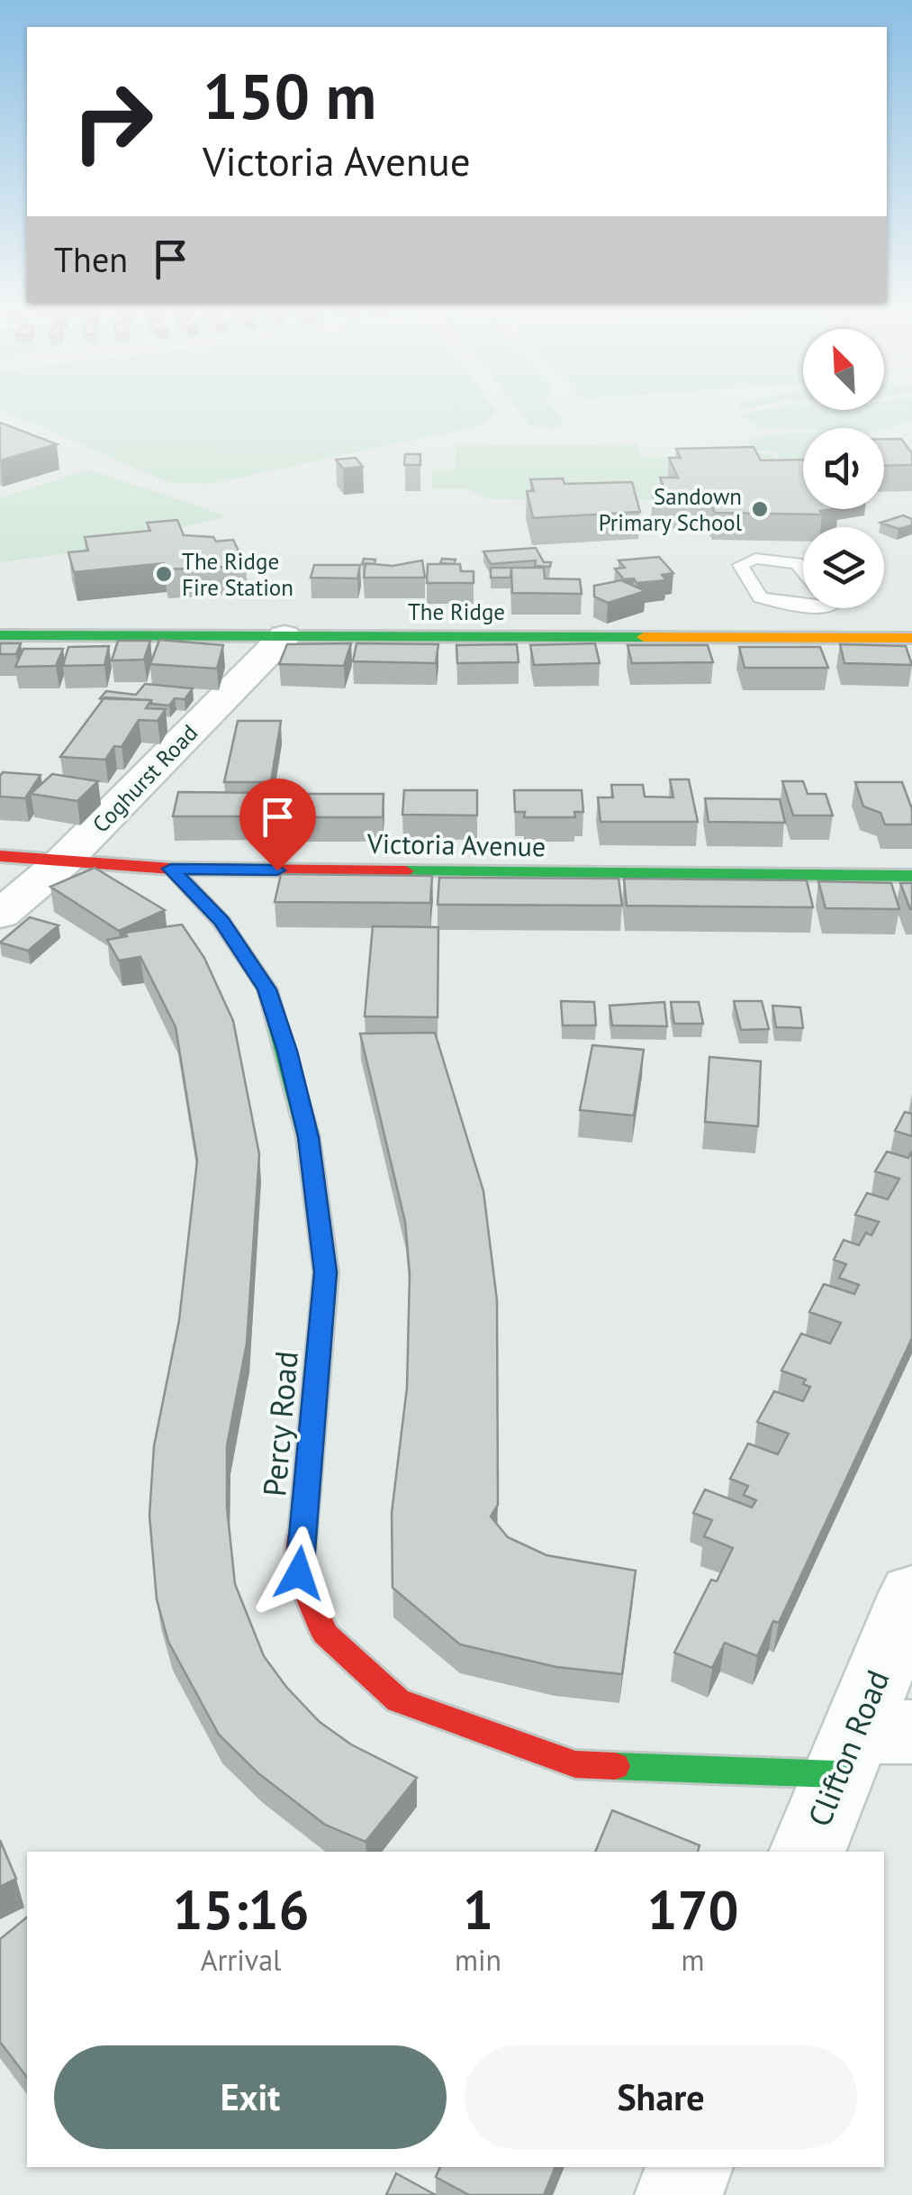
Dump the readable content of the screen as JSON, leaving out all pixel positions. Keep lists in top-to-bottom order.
{
  "streets": {
    "street": [
      "The Ridge",
      "Coghurst Road",
      "Victoria Avenue",
      "Percy Road",
      "Clifton Road"
    ]
  },
  "crossings": [
    ["The Ridge", "Coghurst Road"],
    ["Coghurst Road", "Victoria Avenue"],
    ["Victoria Avenue", "Percy Road"],
    ["Percy Road", "Clifton Road"]
  ],
  "places": ["Sandown Primary School", "The Ridge Fire Station"],
  "north": "top left",
  "page": {
    "turn": ["150 m", "Victoria Avenue"],
    "then": "Then",
    "eta": [
      "15:16",
      "Arrival",
      "1",
      "min",
      "170",
      "m"
    ],
    "buttons": ["Exit", "Share"]
  }
}
